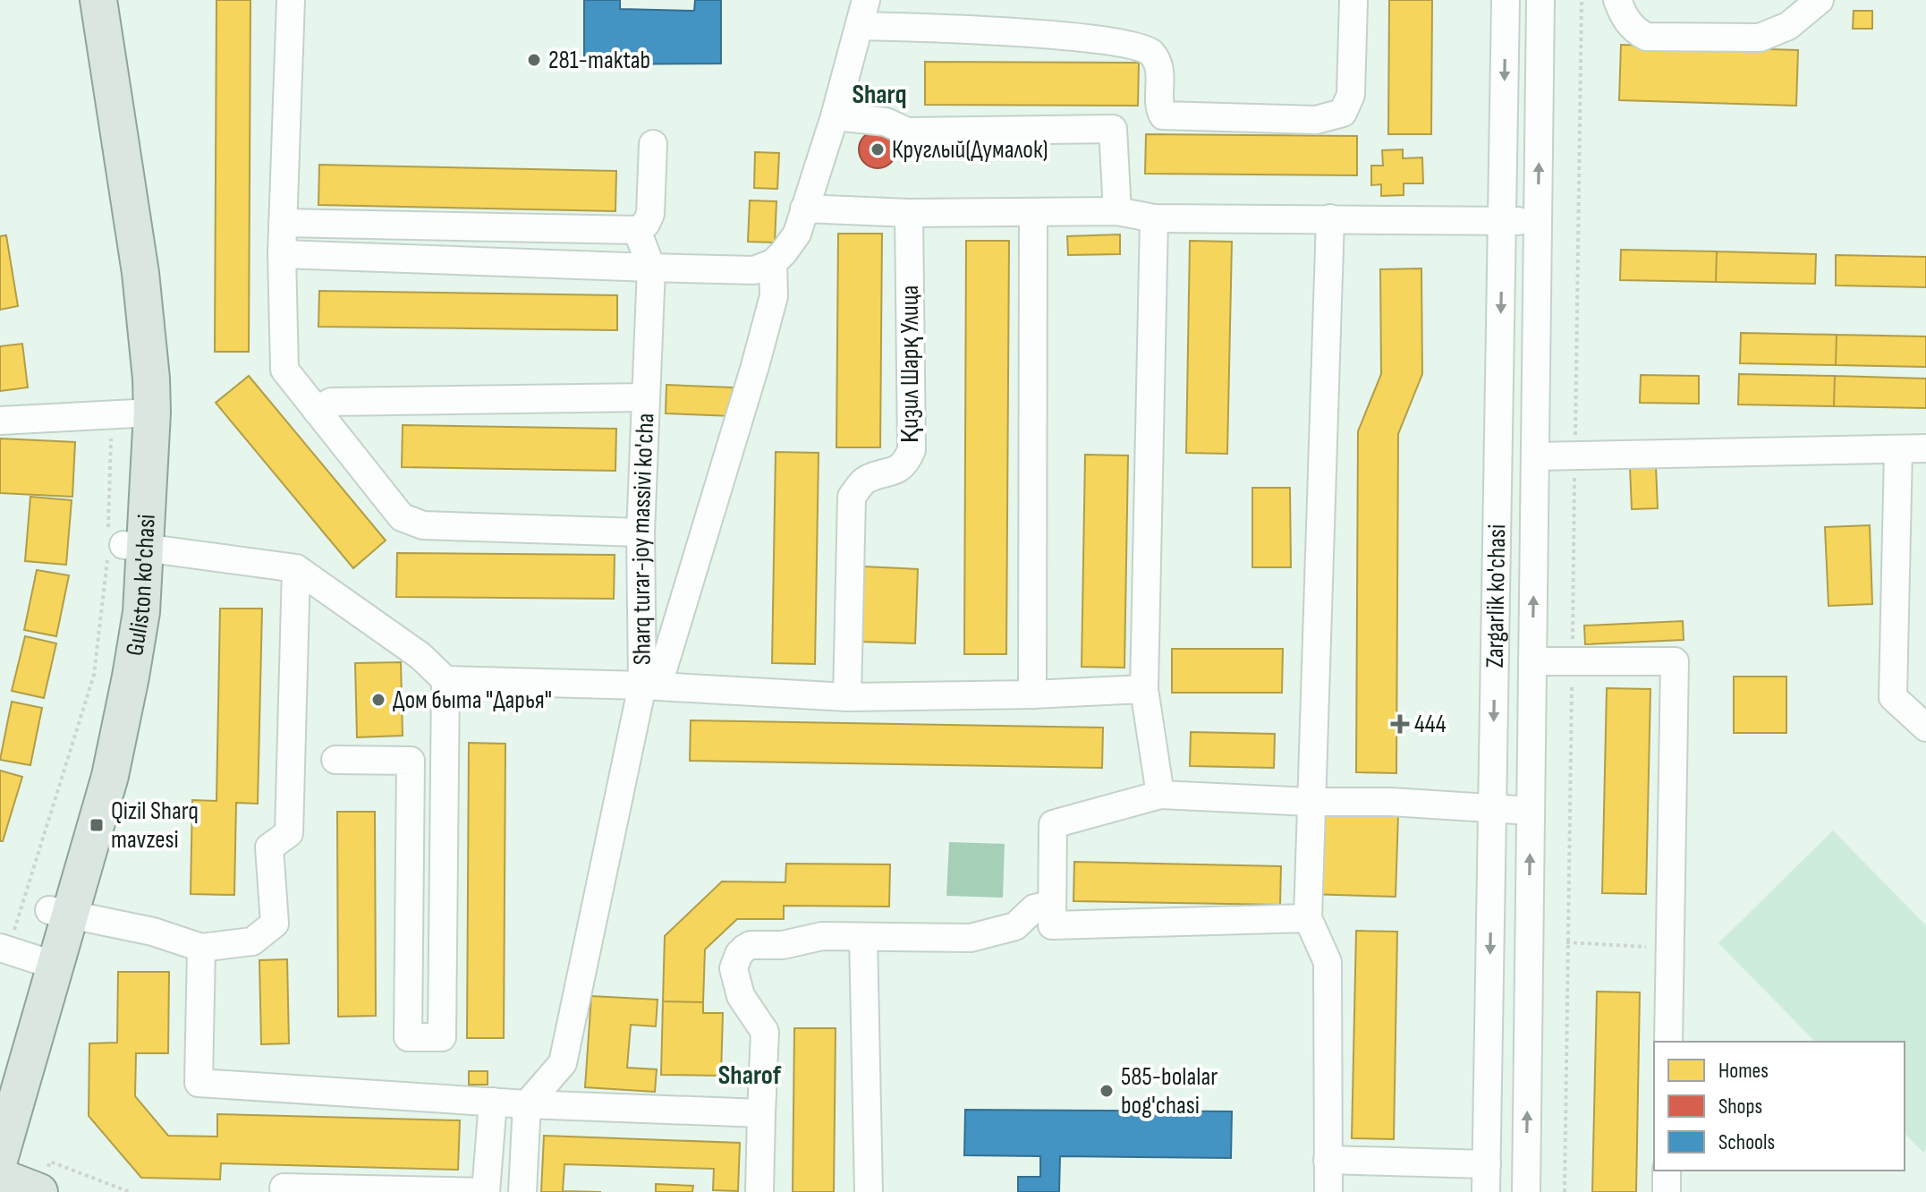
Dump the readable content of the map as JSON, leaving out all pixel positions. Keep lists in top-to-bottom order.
{
  "streets": {
    "main road": ["Guliston ko'chasi"],
    "street": ["Қизил Шарқ Улица", "Sharq turar-joy massivi ko'cha", "Zargarlik ko'chasi"]
  },
  "districts": ["Sharq", "Sharof"],
  "places": {
    "other": [
      "281-maktab",
      "Круглый(Думалок)",
      "Дом быта \"Дарья\"",
      "585-bolalar bog'chasi"
    ],
    "health": ["444"],
    "transit": ["Qizil Sharq mavzesi"]
  },
  "legend": ["Homes", "Shops", "Schools"]
}
